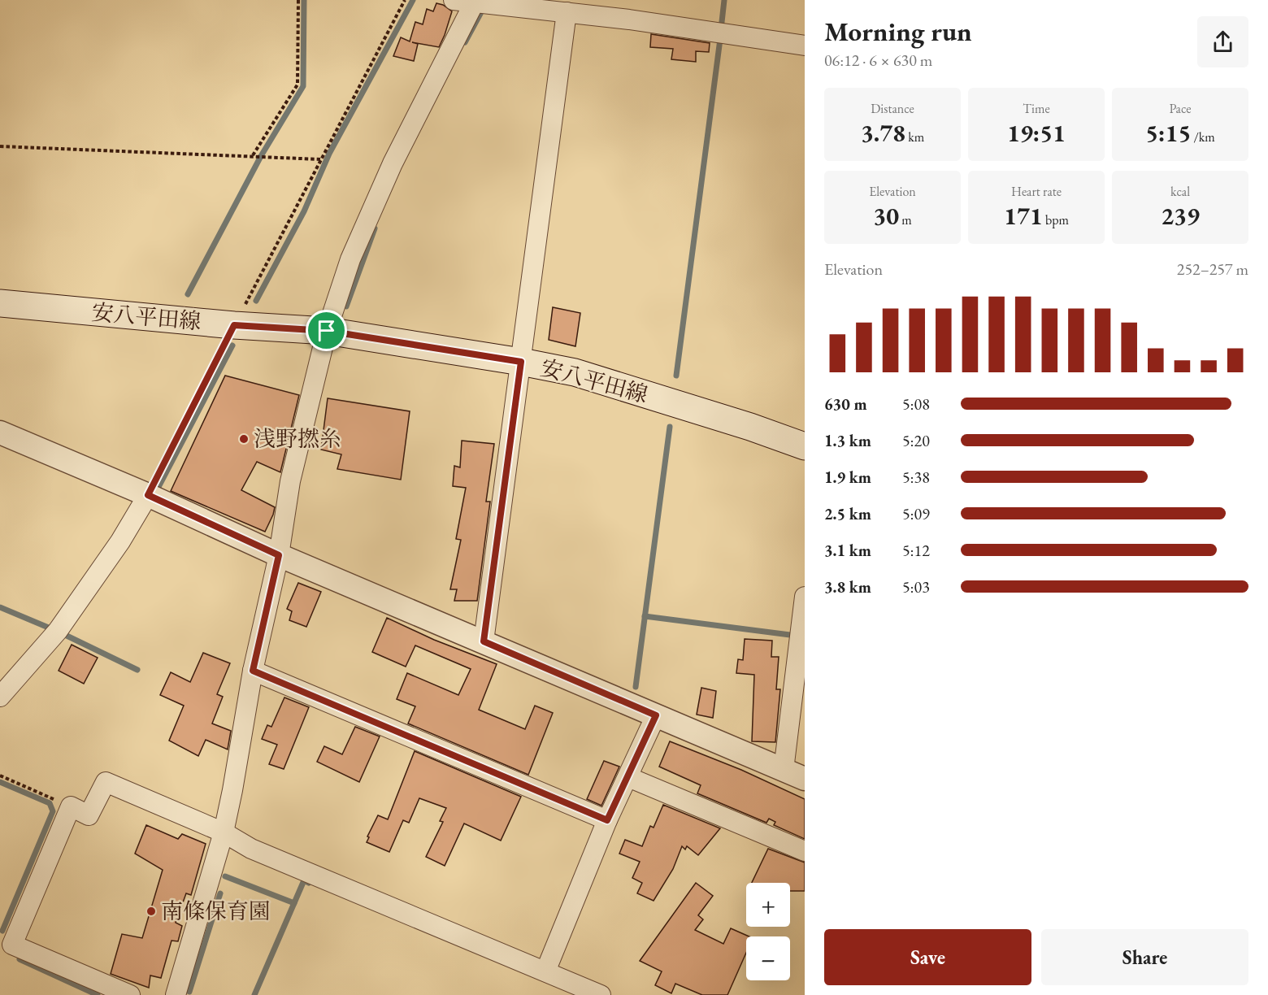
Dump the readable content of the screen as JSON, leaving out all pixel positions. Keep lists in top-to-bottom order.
{
  "streets": {
    "main road": ["安八平田線"]
  },
  "places": ["浅野撚糸", "南條保育園"],
  "page": {
    "heading": ["Morning run", "06:12 · 6 × 630 m"],
    "stats": [
      ["Distance", "3.78 km"],
      ["Time", "19:51"],
      ["Pace", "5:15 /km"],
      ["Elevation", "30 m"],
      ["Heart rate", "171 bpm"],
      ["kcal", "239"]
    ],
    "chart": ["Elevation", "252–257 m"],
    "list": [
      {
        "name": "630 m",
        "note": "5:08"
      },
      {
        "name": "1.3 km",
        "note": "5:20"
      },
      {
        "name": "1.9 km",
        "note": "5:38"
      },
      {
        "name": "2.5 km",
        "note": "5:09"
      },
      {
        "name": "3.1 km",
        "note": "5:12"
      },
      {
        "name": "3.8 km",
        "note": "5:03"
      }
    ],
    "map_buttons": ["+", "−"],
    "buttons": ["Save", "Share"]
  }
}
